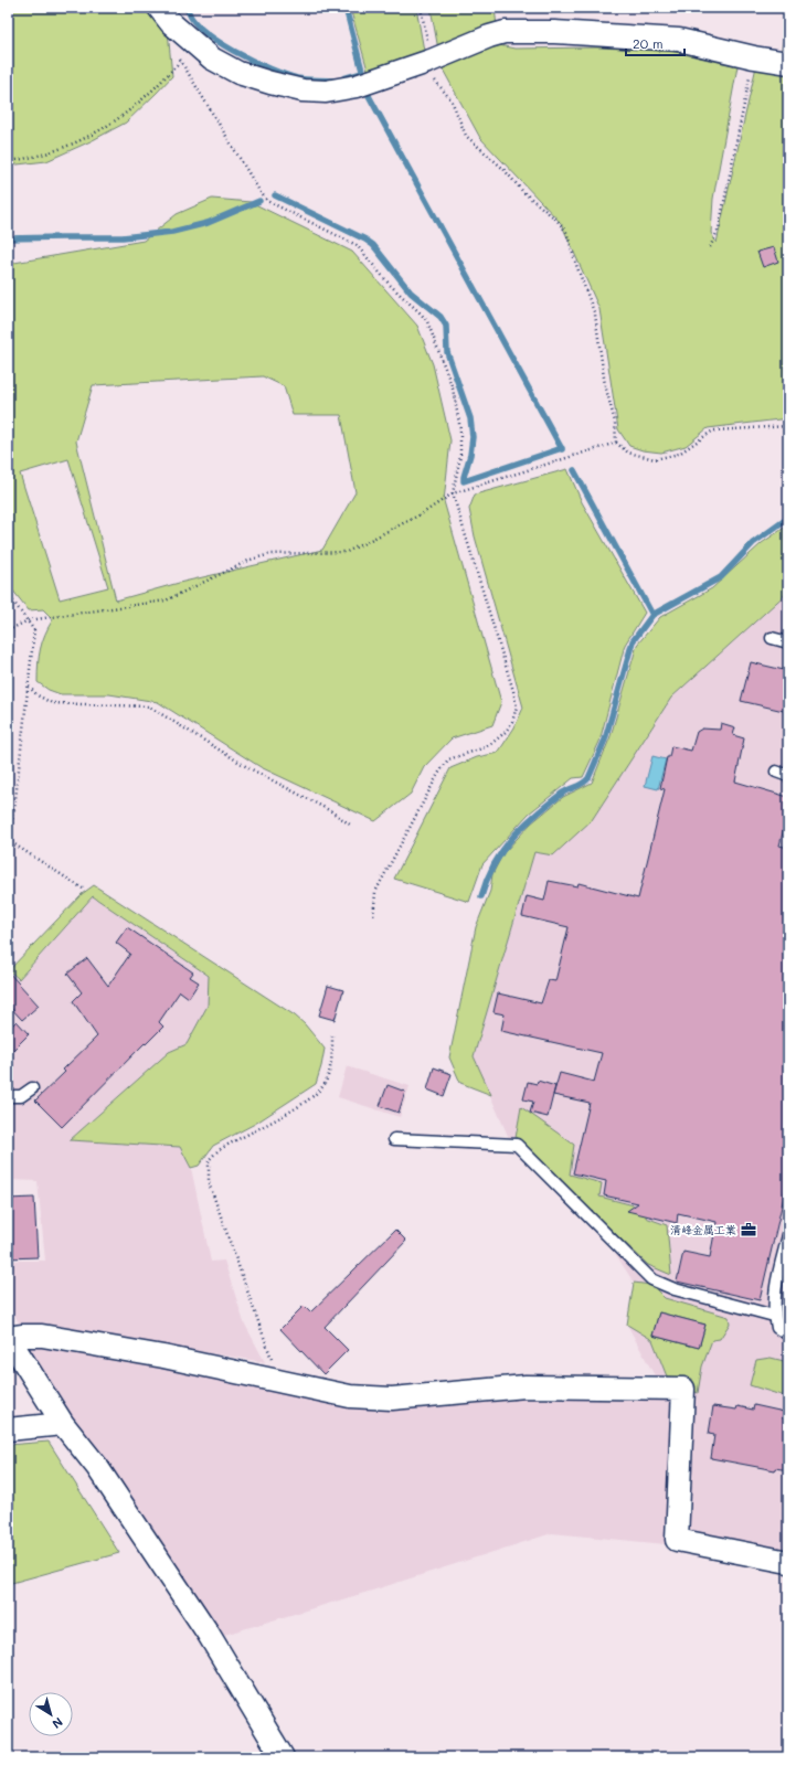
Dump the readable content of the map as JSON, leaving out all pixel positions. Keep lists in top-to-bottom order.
{
  "places": {
    "office": ["清峰金属工業"]
  },
  "scale_bar": "20 m",
  "north": "bottom right"
}
